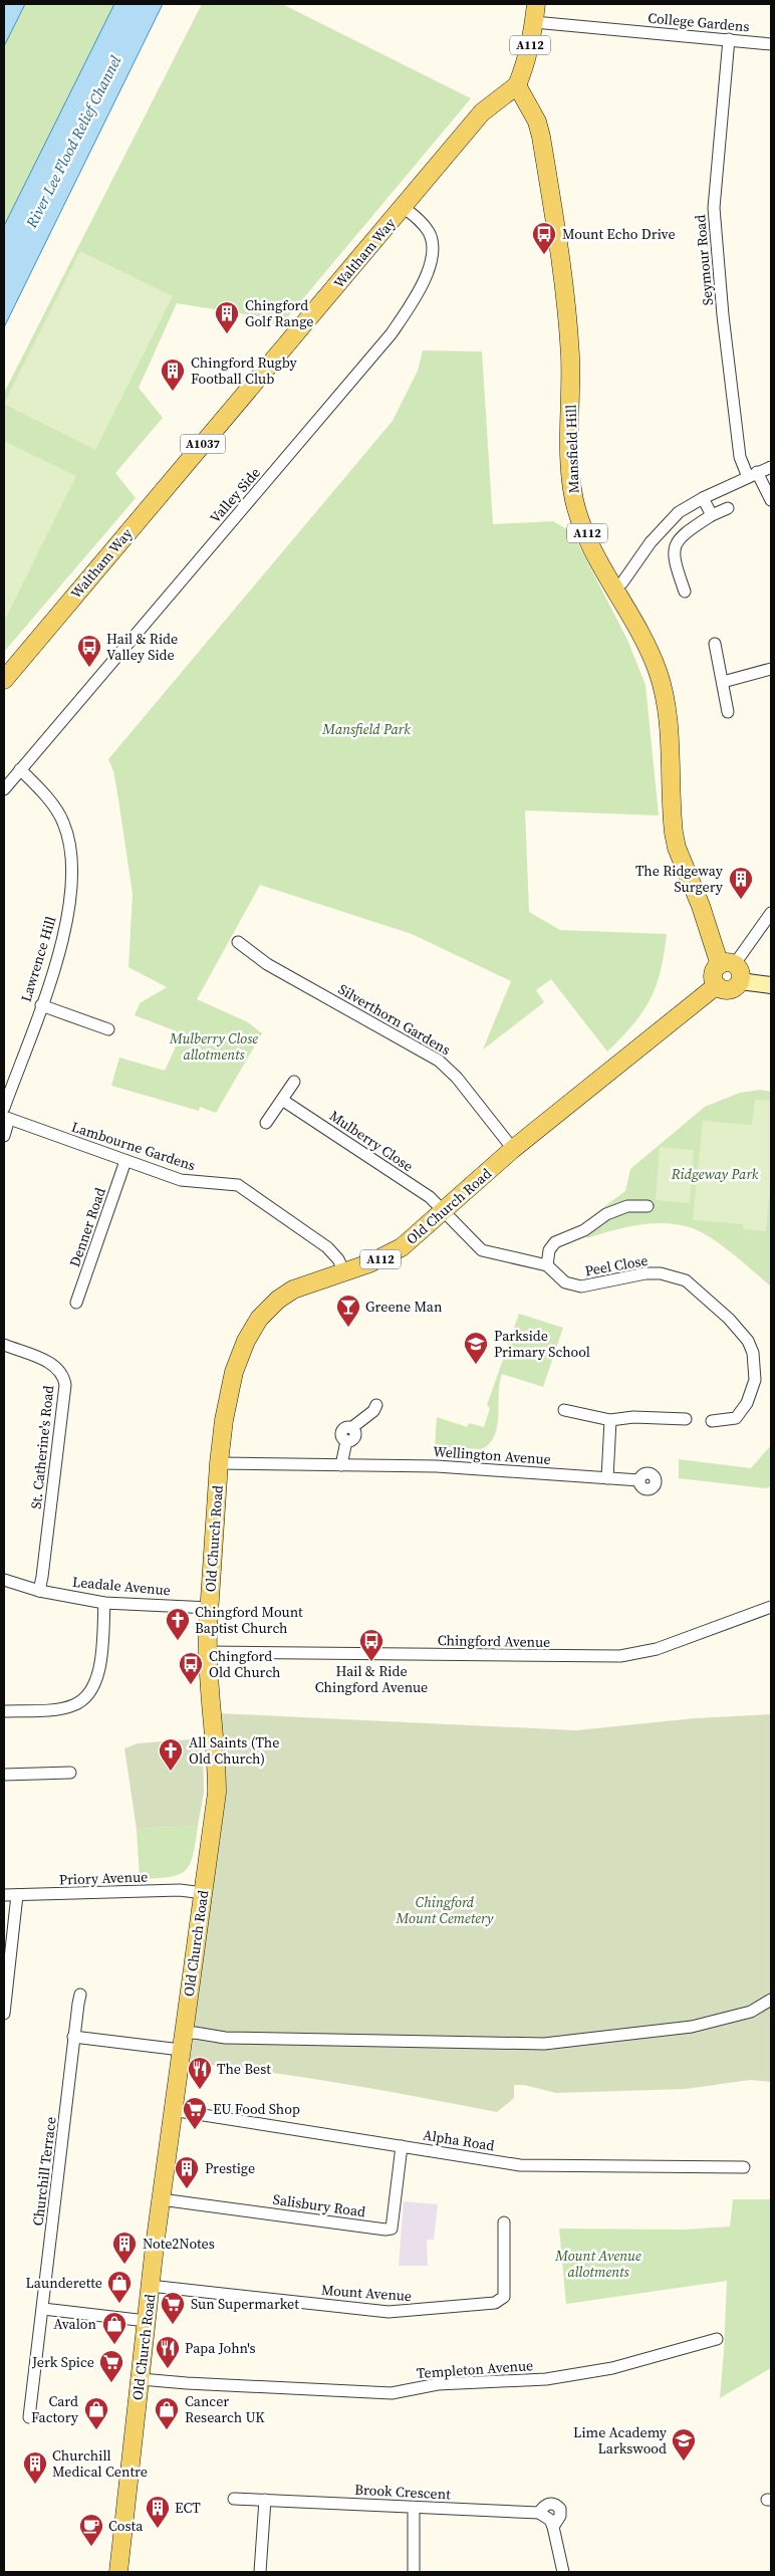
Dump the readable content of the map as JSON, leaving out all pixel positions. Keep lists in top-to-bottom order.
{
  "streets": {
    "main road": [
      "A112",
      "Waltham Way",
      "A1037",
      "Mansfield Hill",
      "Old Church Road"
    ],
    "street": [
      "College Gardens",
      "Seymour Road",
      "Valley Side",
      "Lawrence Hill",
      "Silverthorn Gardens",
      "Mulberry Close",
      "Lambourne Gardens",
      "Denner Road",
      "Peel Close",
      "St. Catherine's Road",
      "Wellington Avenue",
      "Leadale Avenue",
      "Chingford Avenue",
      "Priory Avenue",
      "Alpha Road",
      "Churchill Terrace",
      "Salisbury Road",
      "Mount Avenue",
      "Templeton Avenue",
      "Brook Crescent"
    ]
  },
  "crossings": [
    ["College Gardens", "A112"],
    ["College Gardens", "Seymour Road"],
    ["A112", "Waltham Way"],
    ["A112", "Mansfield Hill"],
    ["A112", "Old Church Road"],
    ["Waltham Way", "Mansfield Hill"],
    ["Waltham Way", "Valley Side"],
    ["Mansfield Hill", "Old Church Road"],
    ["Valley Side", "Lawrence Hill"],
    ["Lawrence Hill", "Lambourne Gardens"],
    ["Silverthorn Gardens", "Old Church Road"],
    ["Mulberry Close", "Old Church Road"],
    ["Mulberry Close", "Peel Close"],
    ["Lambourne Gardens", "Old Church Road"],
    ["Lambourne Gardens", "Denner Road"],
    ["Old Church Road", "Peel Close"],
    ["Old Church Road", "Wellington Avenue"],
    ["Old Church Road", "Leadale Avenue"],
    ["Old Church Road", "Chingford Avenue"],
    ["Old Church Road", "Priory Avenue"],
    ["Old Church Road", "Alpha Road"],
    ["Old Church Road", "Salisbury Road"],
    ["Old Church Road", "Mount Avenue"],
    ["Old Church Road", "Templeton Avenue"],
    ["St. Catherine's Road", "Leadale Avenue"],
    ["Alpha Road", "Salisbury Road"]
  ],
  "water": ["River Lee Flood Relief Channel"],
  "parks": [
    "Mansfield Park",
    "Mulberry Close allotments",
    "Ridgeway Park",
    "Chingford Mount Cemetery",
    "Mount Avenue allotments"
  ],
  "places": {
    "bus stop": [
      "Mount Echo Drive",
      "Hail & Ride Valley Side",
      "Hail & Ride Chingford Avenue",
      "Chingford Old Church"
    ],
    "building": [
      "Chingford Golf Range",
      "Chingford Rugby Football Club",
      "The Ridgeway Surgery",
      "Prestige",
      "Note2Notes",
      "Churchill Medical Centre",
      "ECT"
    ],
    "bar": ["Greene Man"],
    "school or university": ["Parkside Primary School", "Lime Academy Larkswood"],
    "church": ["Chingford Mount Baptist Church", "All Saints (The Old Church)"],
    "restaurant": ["The Best", "Papa John's"],
    "supermarket": ["EU Food Shop", "Sun Supermarket", "Jerk Spice"],
    "shop": [
      "Launderette",
      "Avalon",
      "Card Factory",
      "Cancer Research UK"
    ],
    "cafe": ["Costa"]
  }
}
